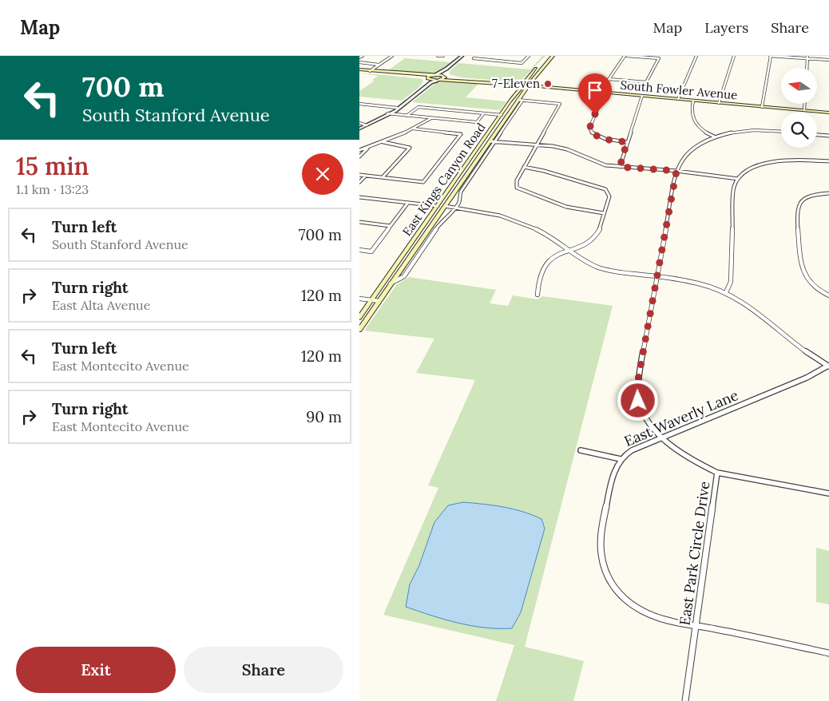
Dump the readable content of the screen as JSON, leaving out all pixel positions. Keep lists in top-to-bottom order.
{
  "streets": {
    "main road": ["South Fowler Avenue", "East Kings Canyon Road"],
    "street": ["East Waverly Lane", "East Park Circle Drive"]
  },
  "crossings": [
    ["South Fowler Avenue", "East Kings Canyon Road"],
    ["East Waverly Lane", "East Park Circle Drive"]
  ],
  "places": ["7-Eleven"],
  "north": "left",
  "page": {
    "header": "Map",
    "nav": ["Map", "Layers", "Share"],
    "turn": ["700 m", "South Stanford Avenue"],
    "heading": ["15 min", "1.1 km · 13:23"],
    "list": [
      {
        "name": "Turn left",
        "note": "South Stanford Avenue",
        "value": "700 m"
      },
      {
        "name": "Turn right",
        "note": "East Alta Avenue",
        "value": "120 m"
      },
      {
        "name": "Turn left",
        "note": "East Montecito Avenue",
        "value": "120 m"
      },
      {
        "name": "Turn right",
        "note": "East Montecito Avenue",
        "value": "90 m"
      }
    ],
    "buttons": ["Exit", "Share"]
  }
}
